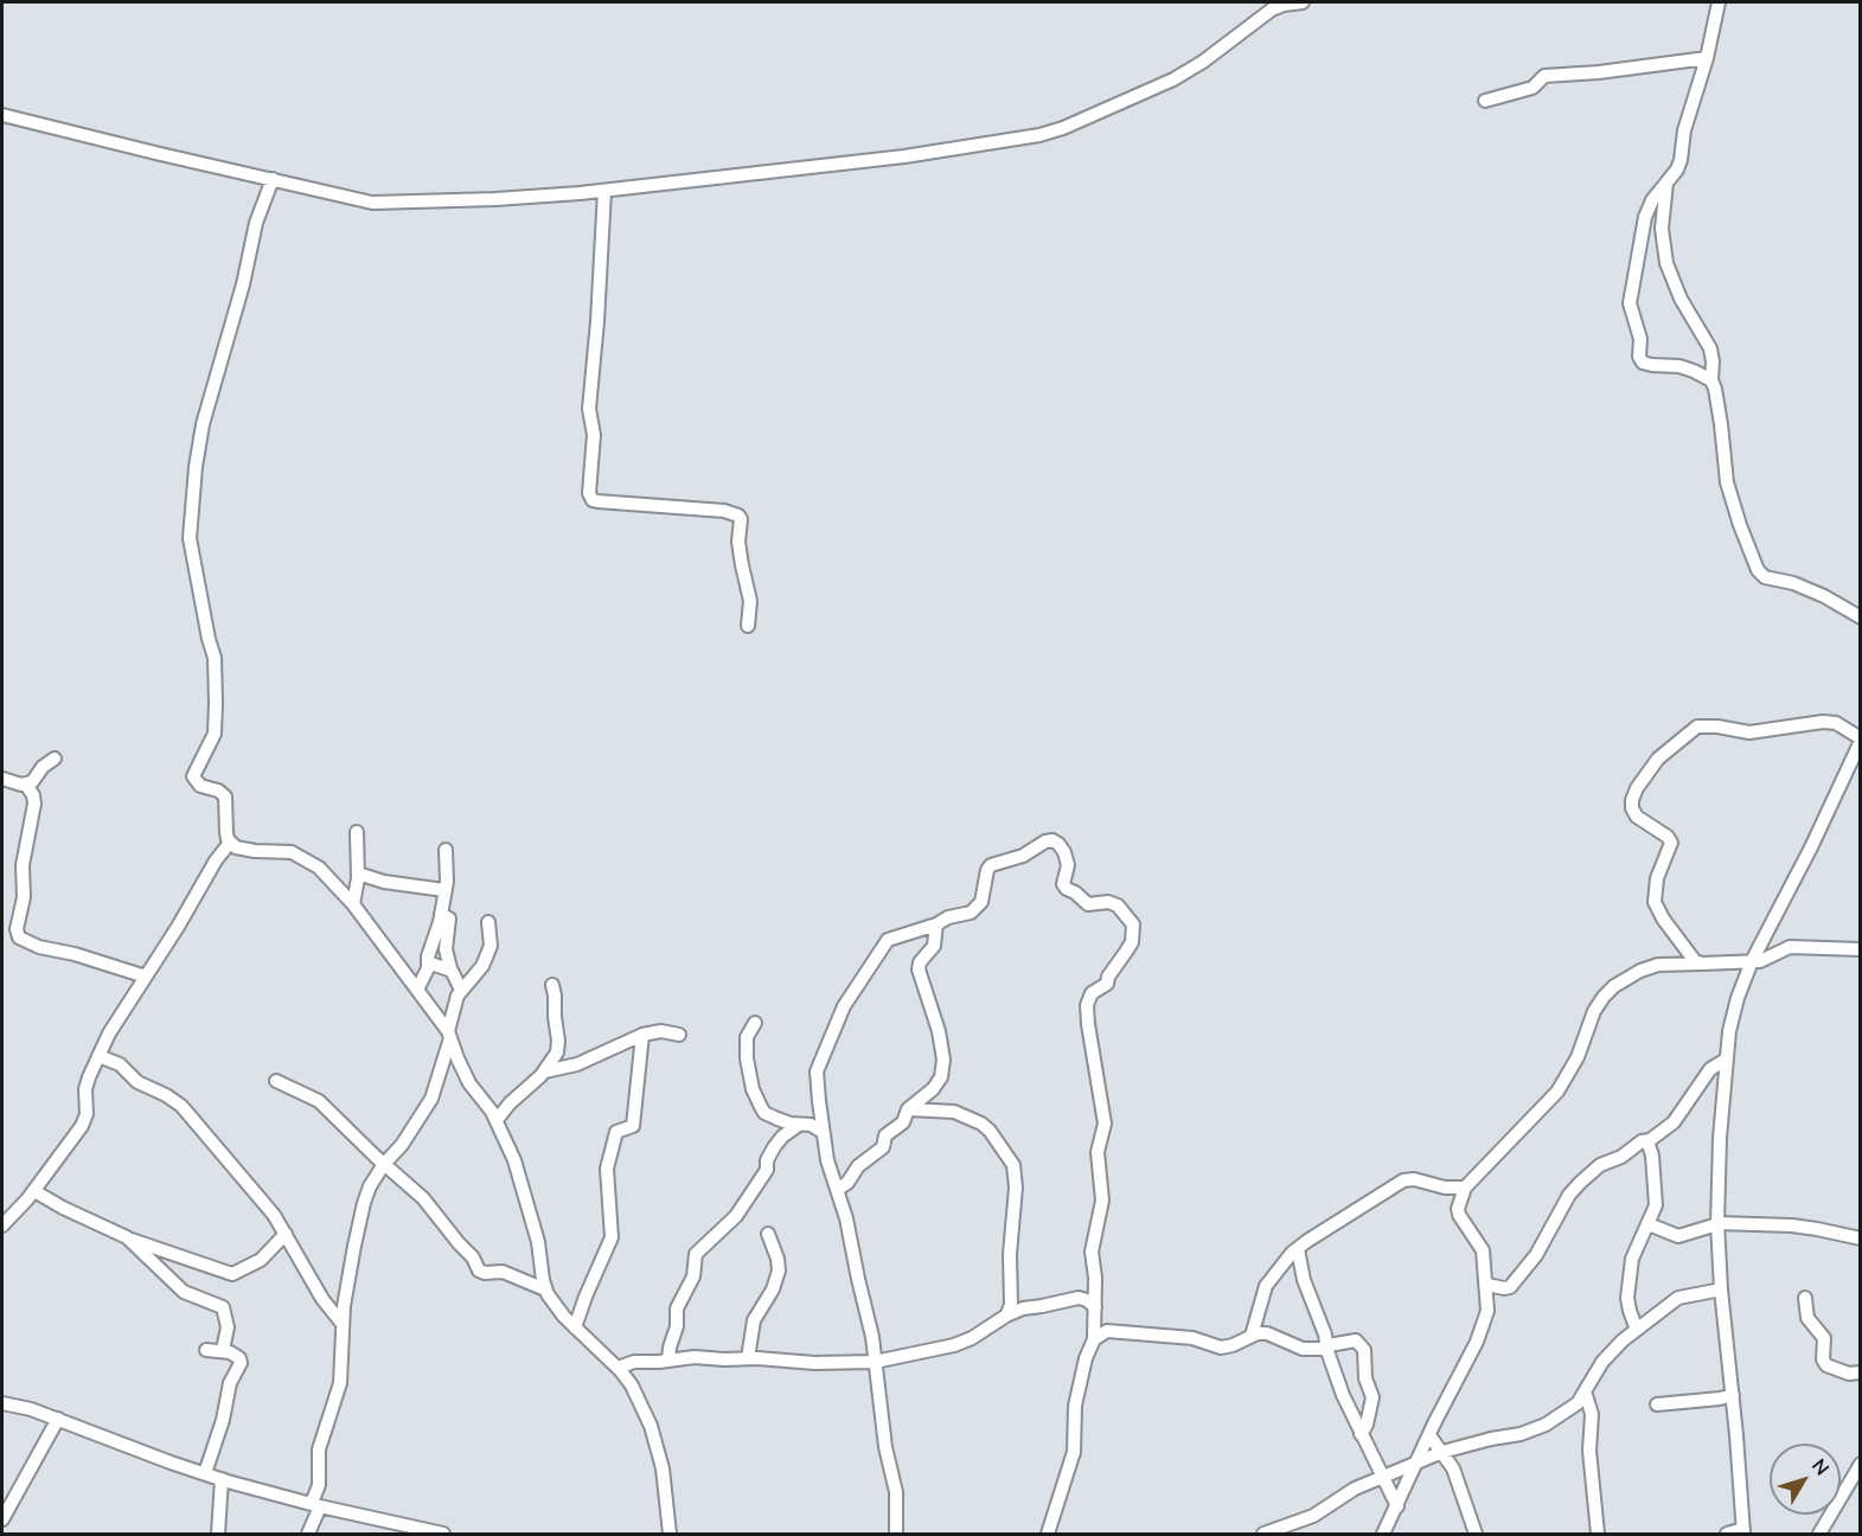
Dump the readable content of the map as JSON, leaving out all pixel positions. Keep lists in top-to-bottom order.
{
  "north": "top right"
}
